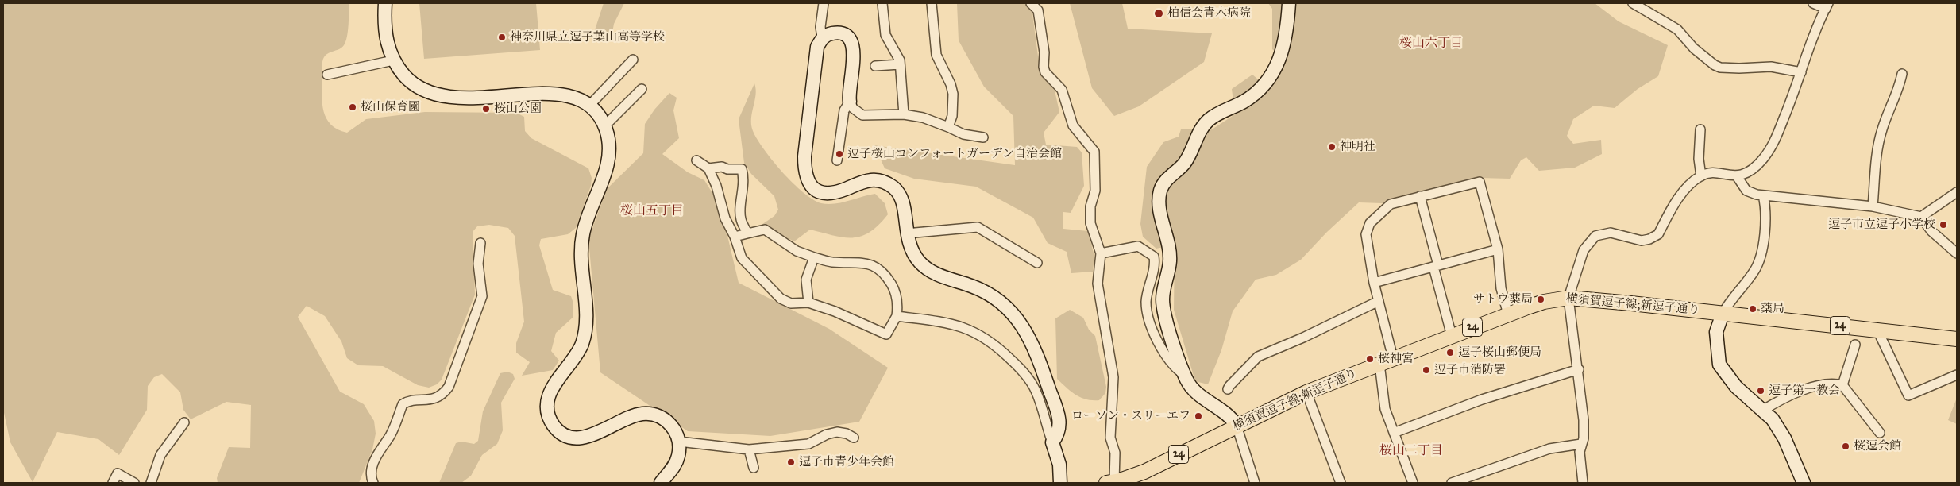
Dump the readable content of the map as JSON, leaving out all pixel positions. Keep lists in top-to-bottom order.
{
  "streets": {
    "main road": ["横須賀逗子線;新逗子通り", "24"]
  },
  "districts": ["桜山六丁目", "桜山五丁目", "桜山二丁目"],
  "places": [
    "柏信会青木病院",
    "神奈川県立逗子葉山高等学校",
    "桜山保育園",
    "桜山公園",
    "神明社",
    "逗子桜山コンフォートガーデン自治会館",
    "逗子市立逗子小学校",
    "サトウ薬局",
    "薬局",
    "逗子桜山郵便局",
    "桜神宮",
    "逗子市消防署",
    "逗子第一教会",
    "ローソン・スリーエフ",
    "桜逗会館",
    "逗子市青少年会館"
  ]
}
